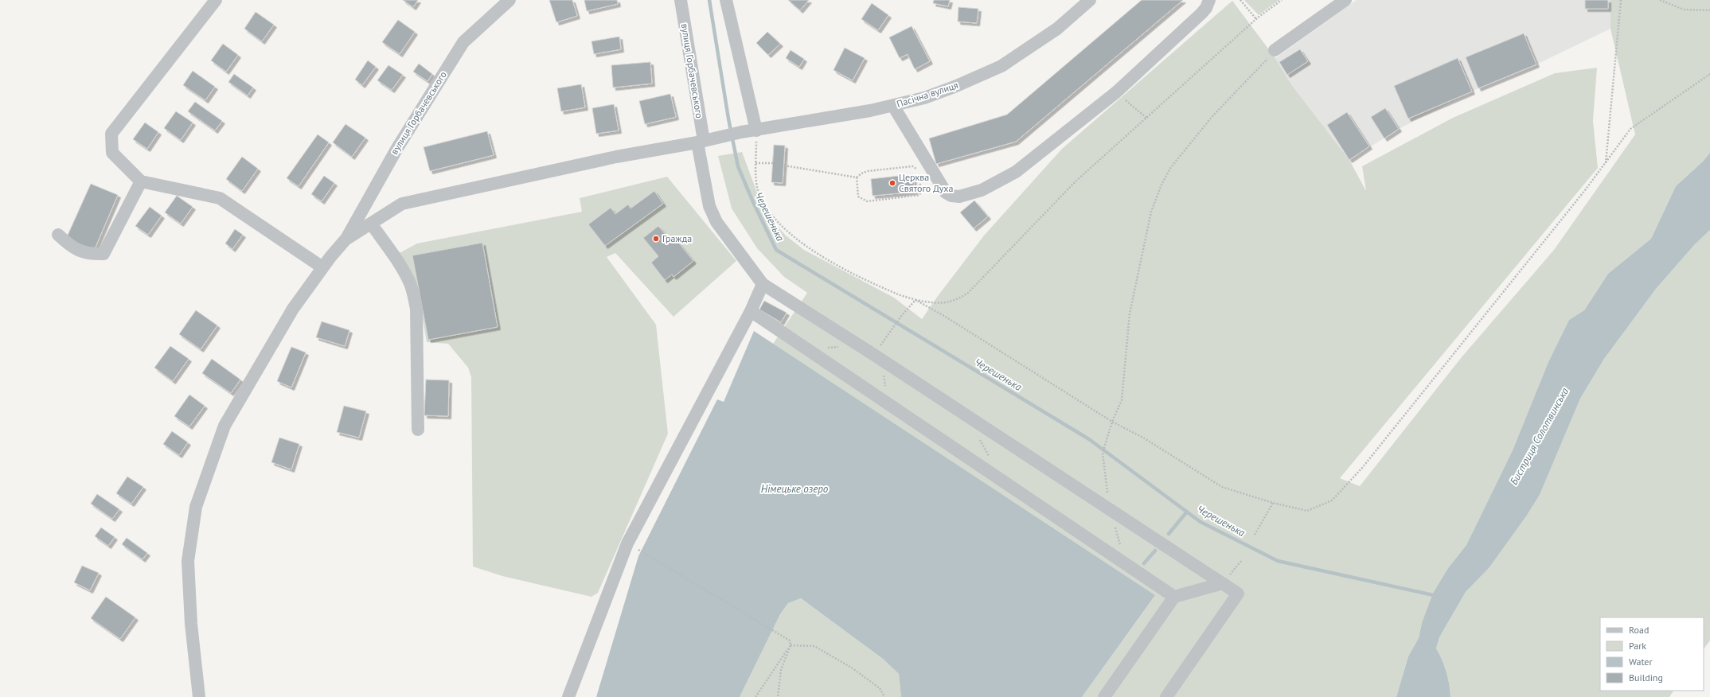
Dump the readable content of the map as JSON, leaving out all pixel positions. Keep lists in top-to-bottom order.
{
  "streets": {
    "street": ["вулиця Горбачевського", "Пасічна вулиця"]
  },
  "crossings": [
    ["вулиця Горбачевського", "Пасічна вулиця"]
  ],
  "water": ["Черешенька", "Бистриця Солотвинська", "Німецьке озеро"],
  "places": ["Церква Святого Духа", "Гражда"],
  "legend": [
    "Road",
    "Park",
    "Water",
    "Building"
  ]
}
